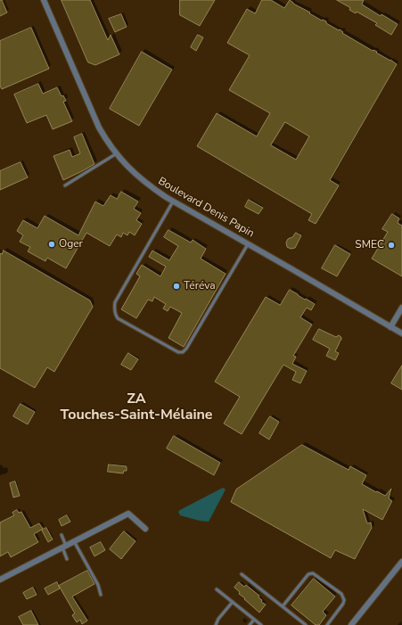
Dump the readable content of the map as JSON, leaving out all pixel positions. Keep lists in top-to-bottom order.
{
  "streets": {
    "street": ["Boulevard Denis Papin"]
  },
  "districts": ["ZA Touches-Saint-Mélaine"],
  "places": ["Oger", "SMEC", "Téréva"]
}
